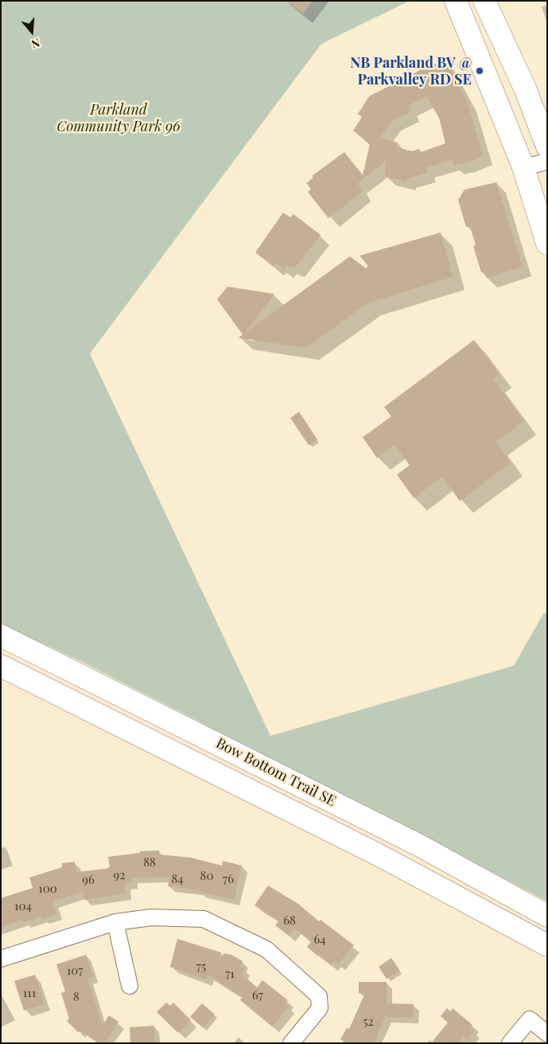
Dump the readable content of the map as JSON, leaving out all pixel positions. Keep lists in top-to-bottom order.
{
  "streets": {
    "main road": ["Bow Bottom Trail SE"]
  },
  "parks": ["Parkland Community Park 96"],
  "places": ["NB Parkland BV @ Parkvalley RD SE"],
  "house_numbers": [
    "88",
    "92",
    "80",
    "84",
    "76",
    "96",
    "100",
    "104",
    "68",
    "64",
    "75",
    "107",
    "71",
    "111",
    "67",
    "8",
    "52"
  ],
  "north": "bottom"
}
